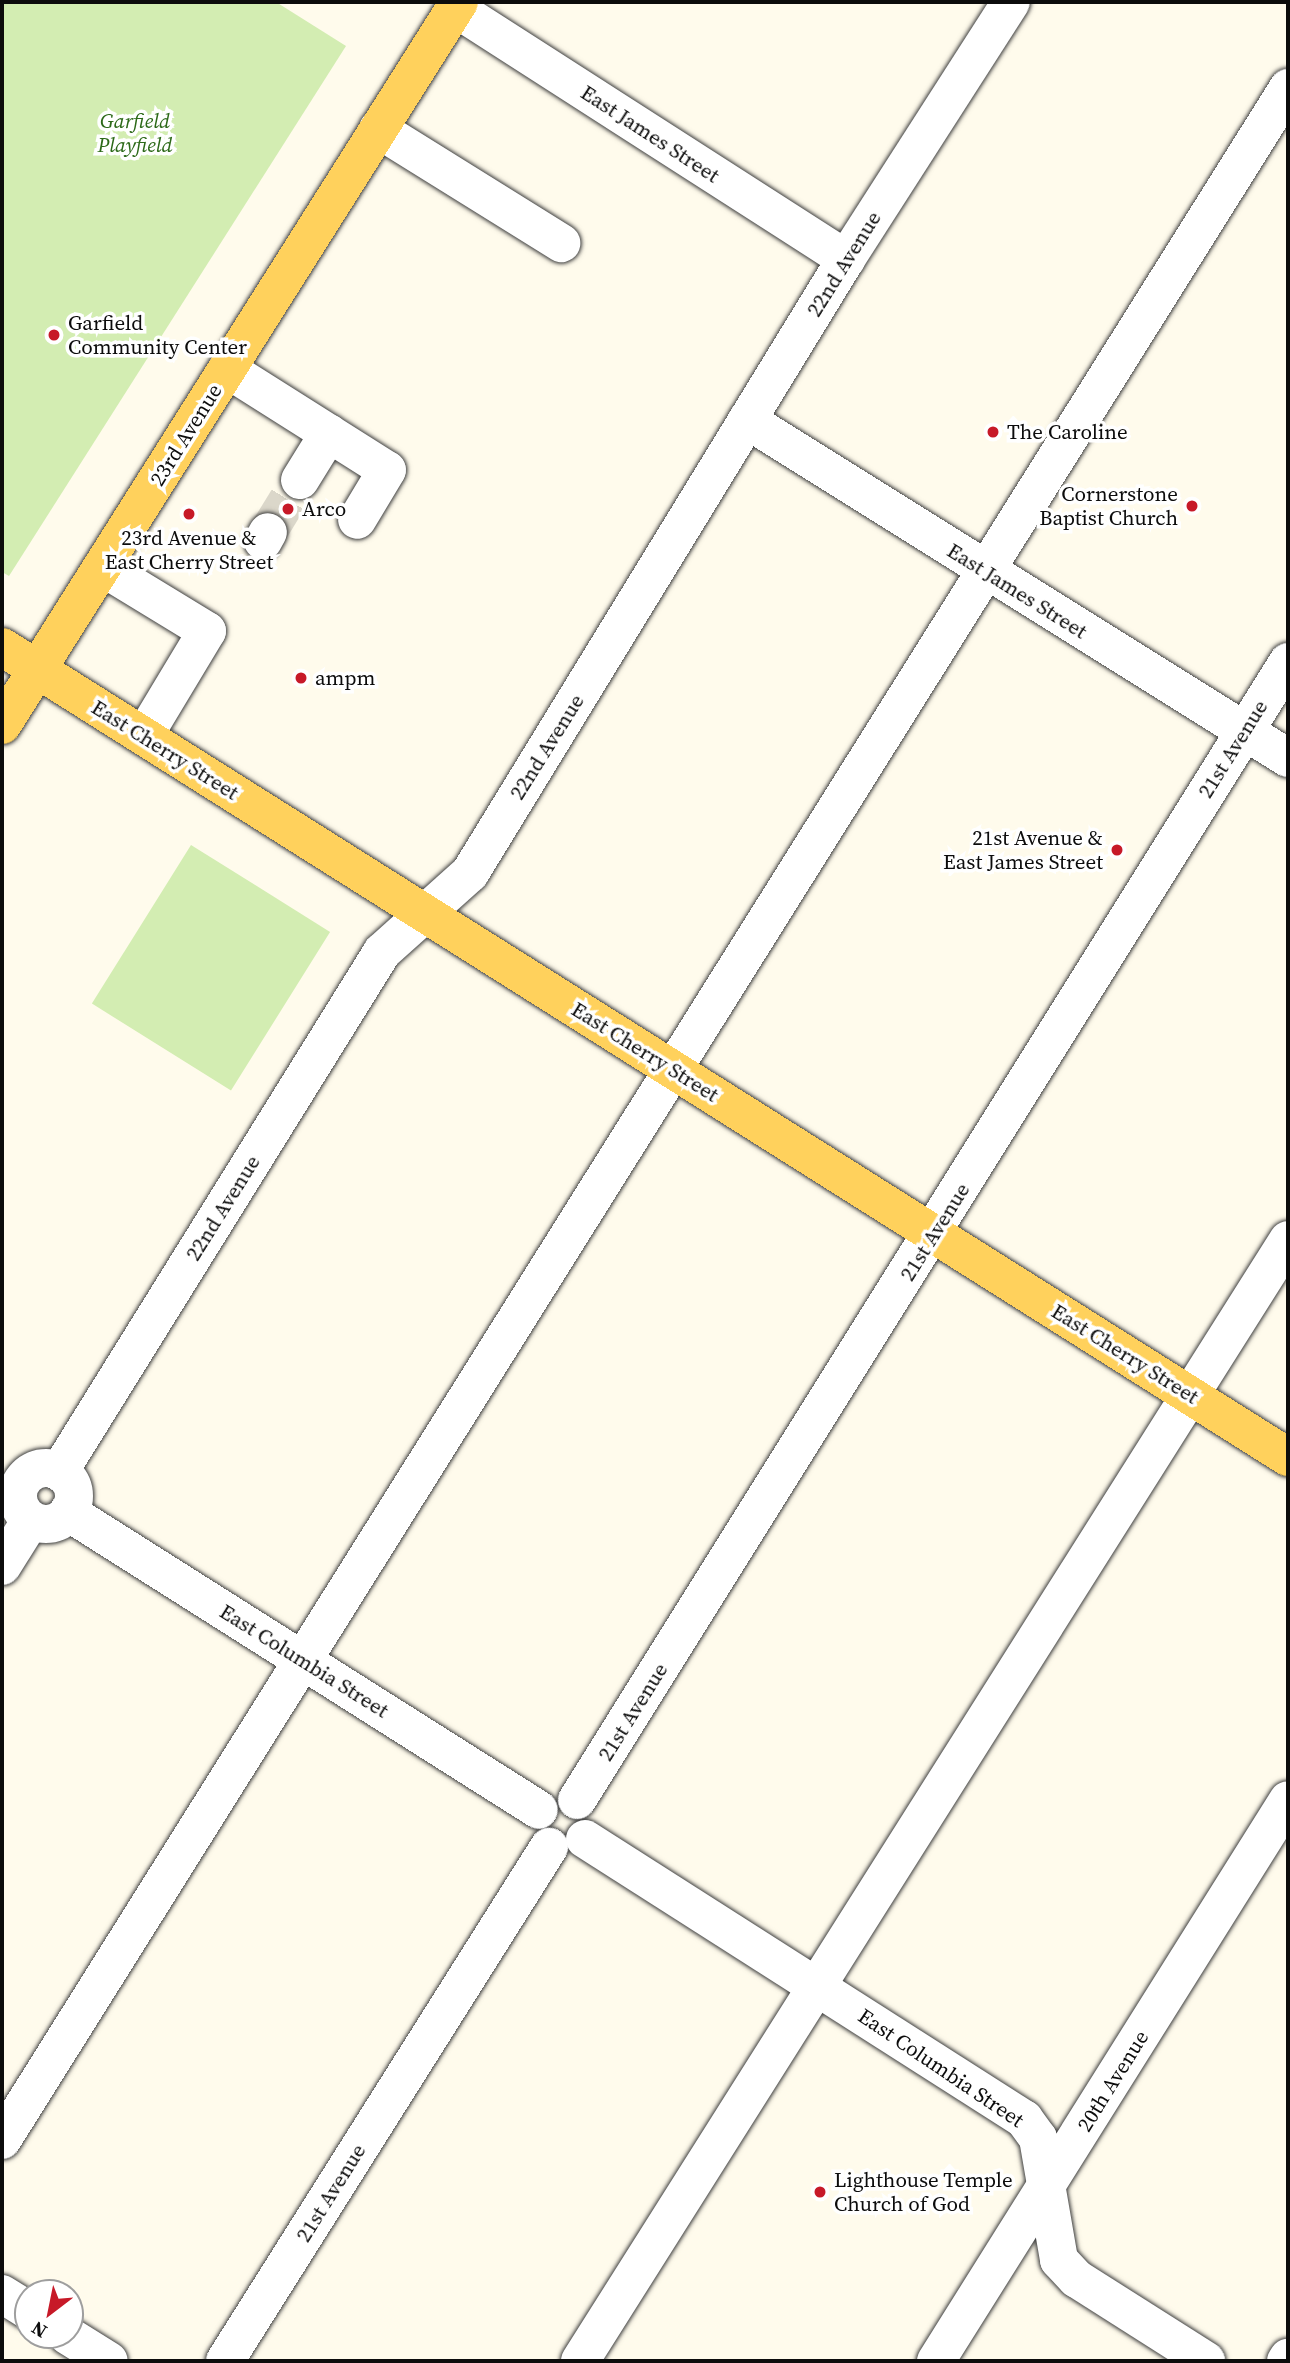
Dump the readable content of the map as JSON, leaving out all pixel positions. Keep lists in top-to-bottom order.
{
  "streets": {
    "main road": ["23rd Avenue", "East Cherry Street"],
    "street": [
      "East James Street",
      "22nd Avenue",
      "21st Avenue",
      "East Columbia Street",
      "20th Avenue"
    ]
  },
  "crossings": [
    ["East James Street", "22nd Avenue"],
    ["East James Street", "23rd Avenue"],
    ["East James Street", "21st Avenue"],
    ["22nd Avenue", "East Cherry Street"],
    ["22nd Avenue", "East Columbia Street"],
    ["23rd Avenue", "East Cherry Street"],
    ["21st Avenue", "East Cherry Street"],
    ["21st Avenue", "East Columbia Street"],
    ["East Columbia Street", "20th Avenue"]
  ],
  "parks": ["Garfield Playfield"],
  "places": [
    "Garfield Community Center",
    "The Caroline",
    "Cornerstone Baptist Church",
    "Arco",
    "23rd Avenue & East Cherry Street",
    "ampm",
    "21st Avenue & East James Street",
    "Lighthouse Temple Church of God"
  ],
  "north": "bottom left"
}
